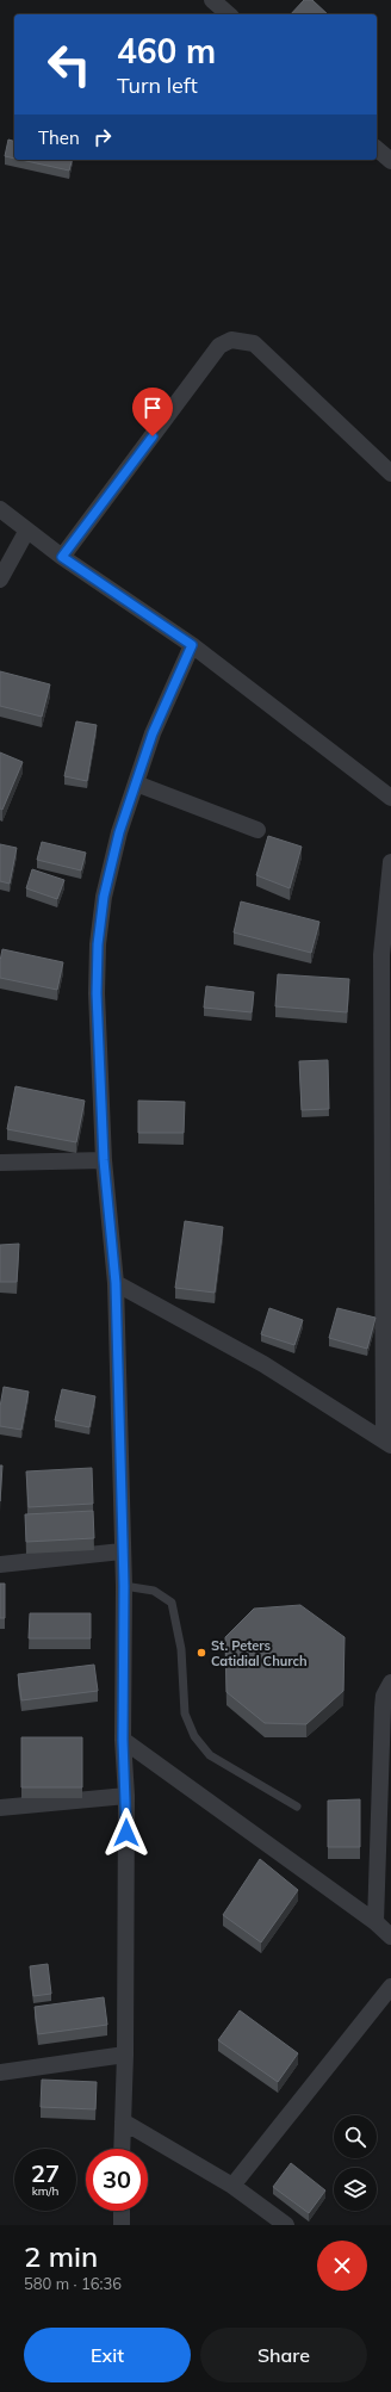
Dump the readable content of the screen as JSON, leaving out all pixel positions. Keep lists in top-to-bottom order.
{
  "places": ["St. Peters Catidial Church"],
  "page": {
    "turn": ["460 m", "Turn left"],
    "then": "Then",
    "speed": "27 km/h",
    "limit": "30",
    "heading": ["2 min", "580 m · 16:36"],
    "buttons": ["Exit", "Share"]
  }
}
